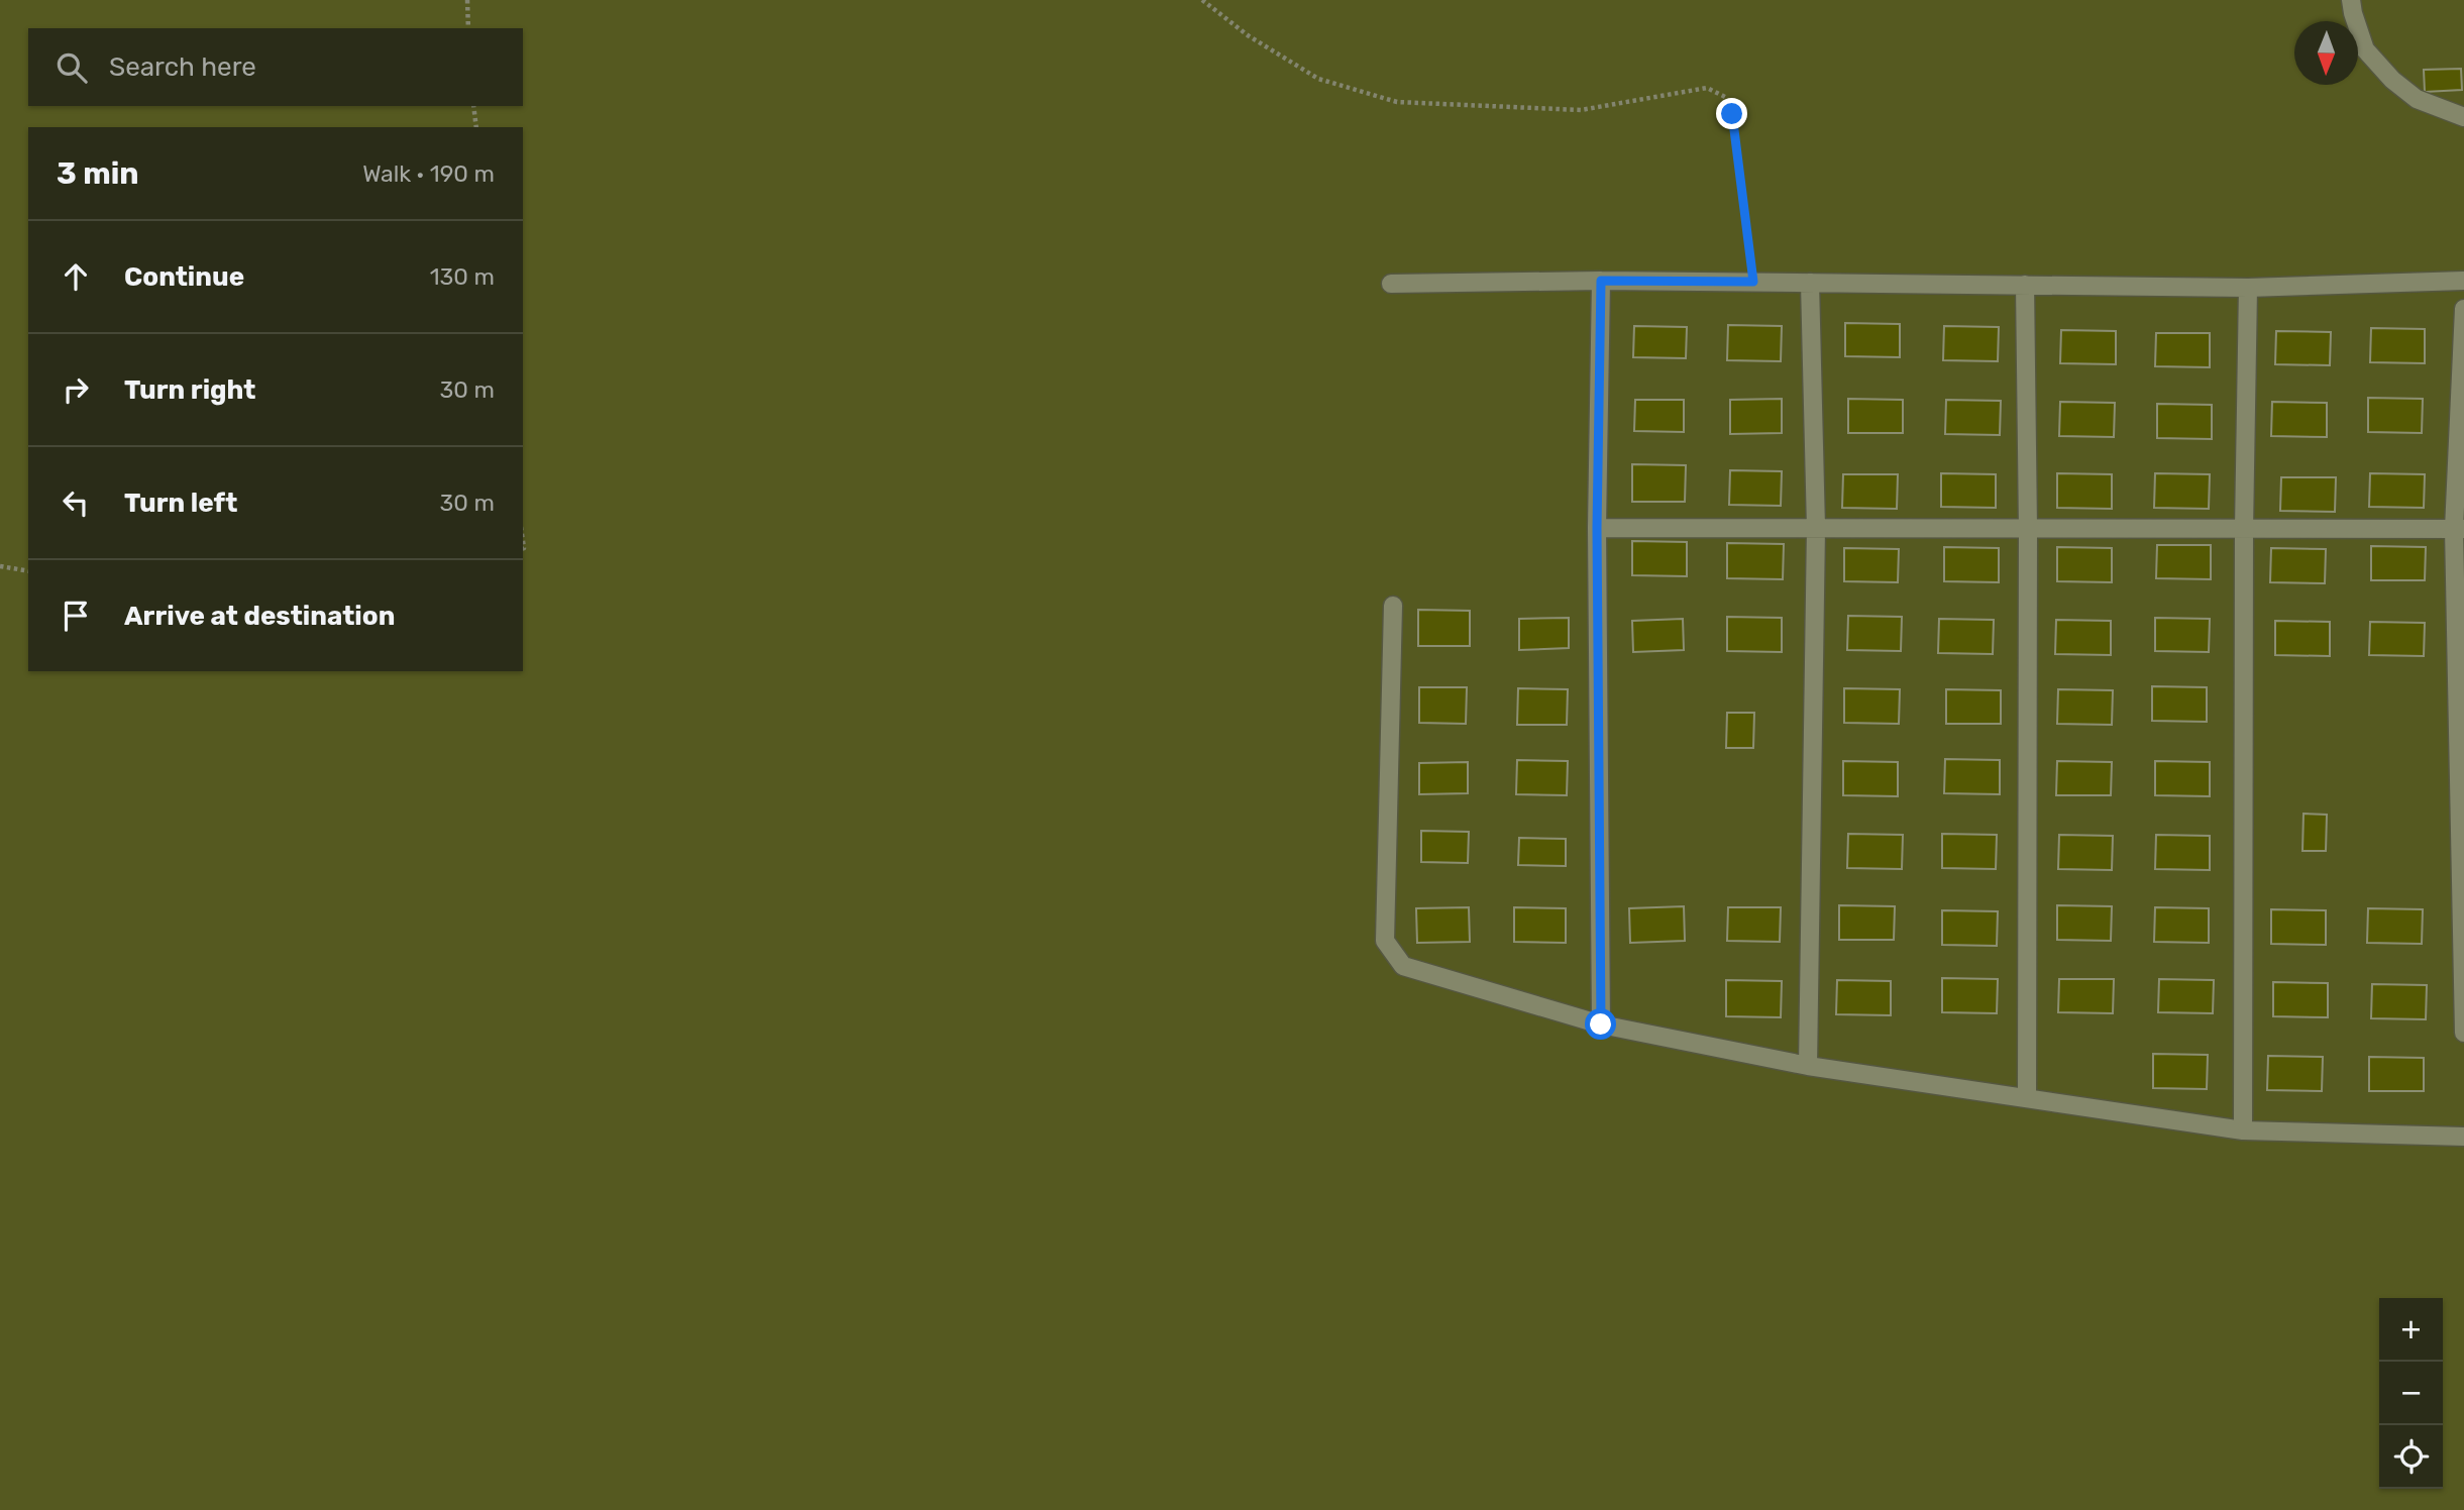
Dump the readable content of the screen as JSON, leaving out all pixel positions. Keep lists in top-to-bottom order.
{
  "north": "bottom",
  "page": {
    "search": "Search here",
    "heading": ["3 min", "Walk · 190 m"],
    "list": [
      ["Continue", "130 m"],
      ["Turn right", "30 m"],
      ["Turn left", "30 m"],
      "Arrive at destination"
    ],
    "map_buttons": ["+", "−"]
  }
}
